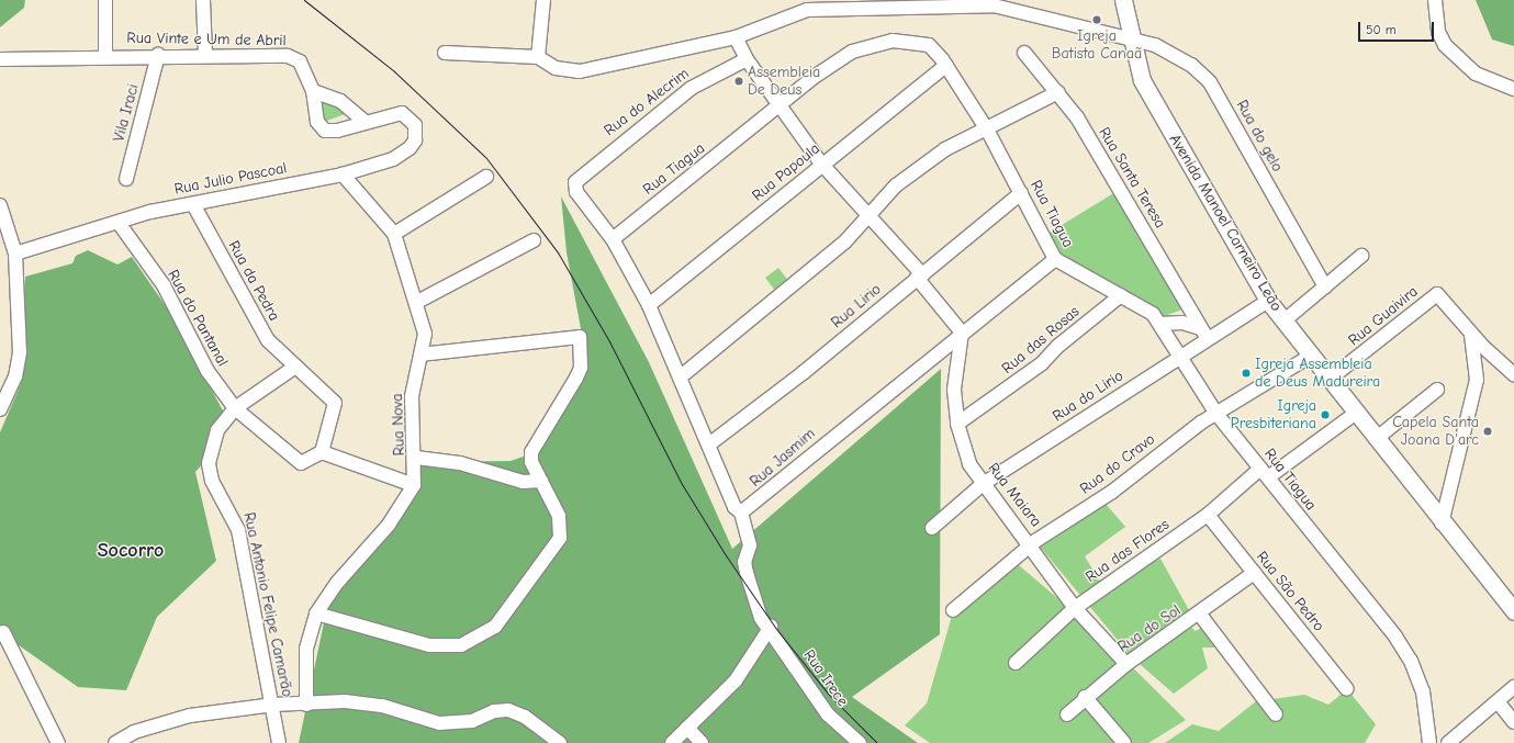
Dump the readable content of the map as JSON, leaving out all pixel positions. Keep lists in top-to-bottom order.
{
  "streets": {
    "main road": ["Avenida Manoel Carneiro Leão"],
    "street": [
      "Rua Vinte e Um de Abril",
      "Rua do Alecrim",
      "Vila Iraci",
      "Rua do gelo",
      "Rua Tiagua",
      "Rua Papoula",
      "Rua Santa Teresa",
      "Rua Julio Pascoal",
      "Rua da Pedra",
      "Rua Lirio",
      "Rua Guaivira",
      "Rua do Pantanal",
      "Rua das Rosas",
      "Rua do Lirio",
      "Rua Nova",
      "Rua Jasmim",
      "Rua do Cravo",
      "Rua Maiara",
      "Rua das Flores",
      "Rua São Pedro",
      "Rua Antonio Felipe Camarão",
      "Rua do Sol",
      "Rua Irece"
    ]
  },
  "crossings": [
    ["Rua Vinte e Um de Abril", "Vila Iraci"],
    ["Rua Vinte e Um de Abril", "Rua Julio Pascoal"],
    ["Rua do Alecrim", "Rua Jasmim"],
    ["Rua do gelo", "Avenida Manoel Carneiro Leão"],
    ["Rua Tiagua", "Rua Papoula"],
    ["Rua Tiagua", "Rua Lirio"],
    ["Rua Tiagua", "Rua das Rosas"],
    ["Rua Tiagua", "Rua do Lirio"],
    ["Rua Tiagua", "Rua Jasmim"],
    ["Rua Tiagua", "Rua do Cravo"],
    ["Rua Tiagua", "Rua das Flores"],
    ["Rua Papoula", "Rua Jasmim"],
    ["Rua Santa Teresa", "Rua do Lirio"],
    ["Rua Julio Pascoal", "Rua da Pedra"],
    ["Rua Julio Pascoal", "Rua do Pantanal"],
    ["Rua Julio Pascoal", "Rua Nova"],
    ["Avenida Manoel Carneiro Leão", "Rua Guaivira"],
    ["Avenida Manoel Carneiro Leão", "Rua do Lirio"],
    ["Avenida Manoel Carneiro Leão", "Rua do Cravo"],
    ["Avenida Manoel Carneiro Leão", "Rua das Flores"],
    ["Rua Lirio", "Rua Jasmim"],
    ["Rua do Pantanal", "Rua Antonio Felipe Camarão"],
    ["Rua das Rosas", "Rua Maiara"],
    ["Rua do Lirio", "Rua Maiara"],
    ["Rua Jasmim", "Rua Maiara"],
    ["Rua Jasmim", "Rua Irece"],
    ["Rua do Cravo", "Rua Maiara"],
    ["Rua Maiara", "Rua das Flores"],
    ["Rua Maiara", "Rua do Sol"],
    ["Rua das Flores", "Rua São Pedro"],
    ["Rua São Pedro", "Rua do Sol"]
  ],
  "districts": ["Socorro"],
  "places": [
    "Igreja Batista Canaã",
    "Assembleia De Deus",
    "Igreja Assembleia de Deus Madureira",
    "Igreja Presbiteriana",
    "Capela Santa Joana D'arc"
  ],
  "scale_bar": "50 m"
}
